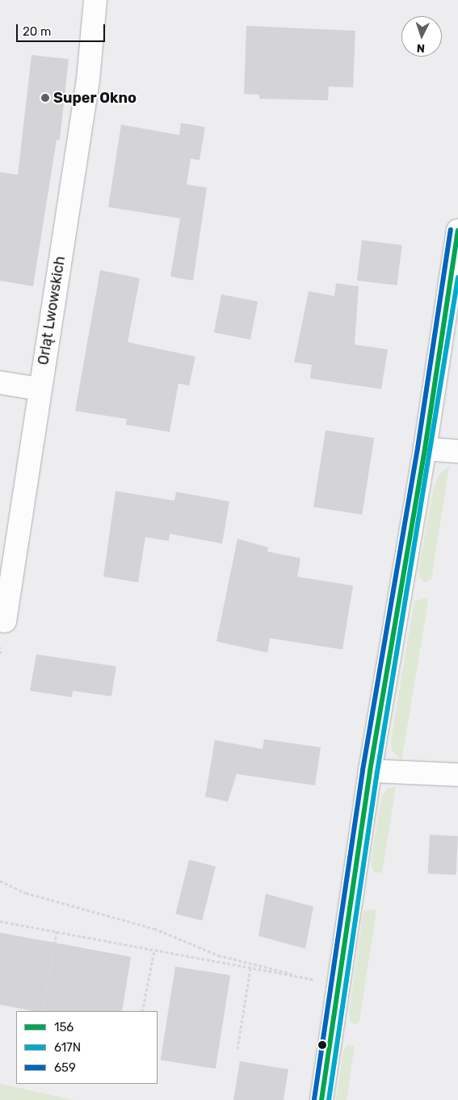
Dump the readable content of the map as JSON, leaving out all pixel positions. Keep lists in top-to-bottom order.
{
  "streets": {
    "street": ["Orląt Lwowskich"]
  },
  "places": ["Super Okno"],
  "lines": ["transit line 659", "transit line 156", "transit line 617N"],
  "legend": ["156", "617N", "659"],
  "scale_bar": "20 m",
  "north": "bottom"
}
